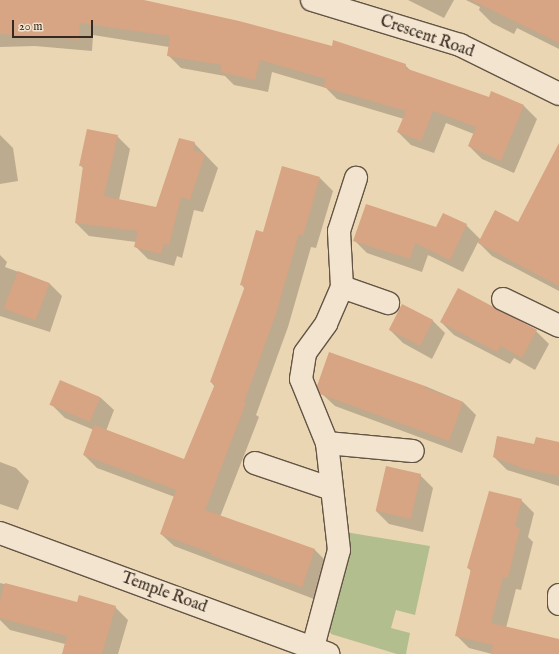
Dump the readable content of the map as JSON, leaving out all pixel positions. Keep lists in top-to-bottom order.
{
  "streets": {
    "street": ["Crescent Road", "Temple Road"]
  },
  "scale_bar": "20 m"
}
